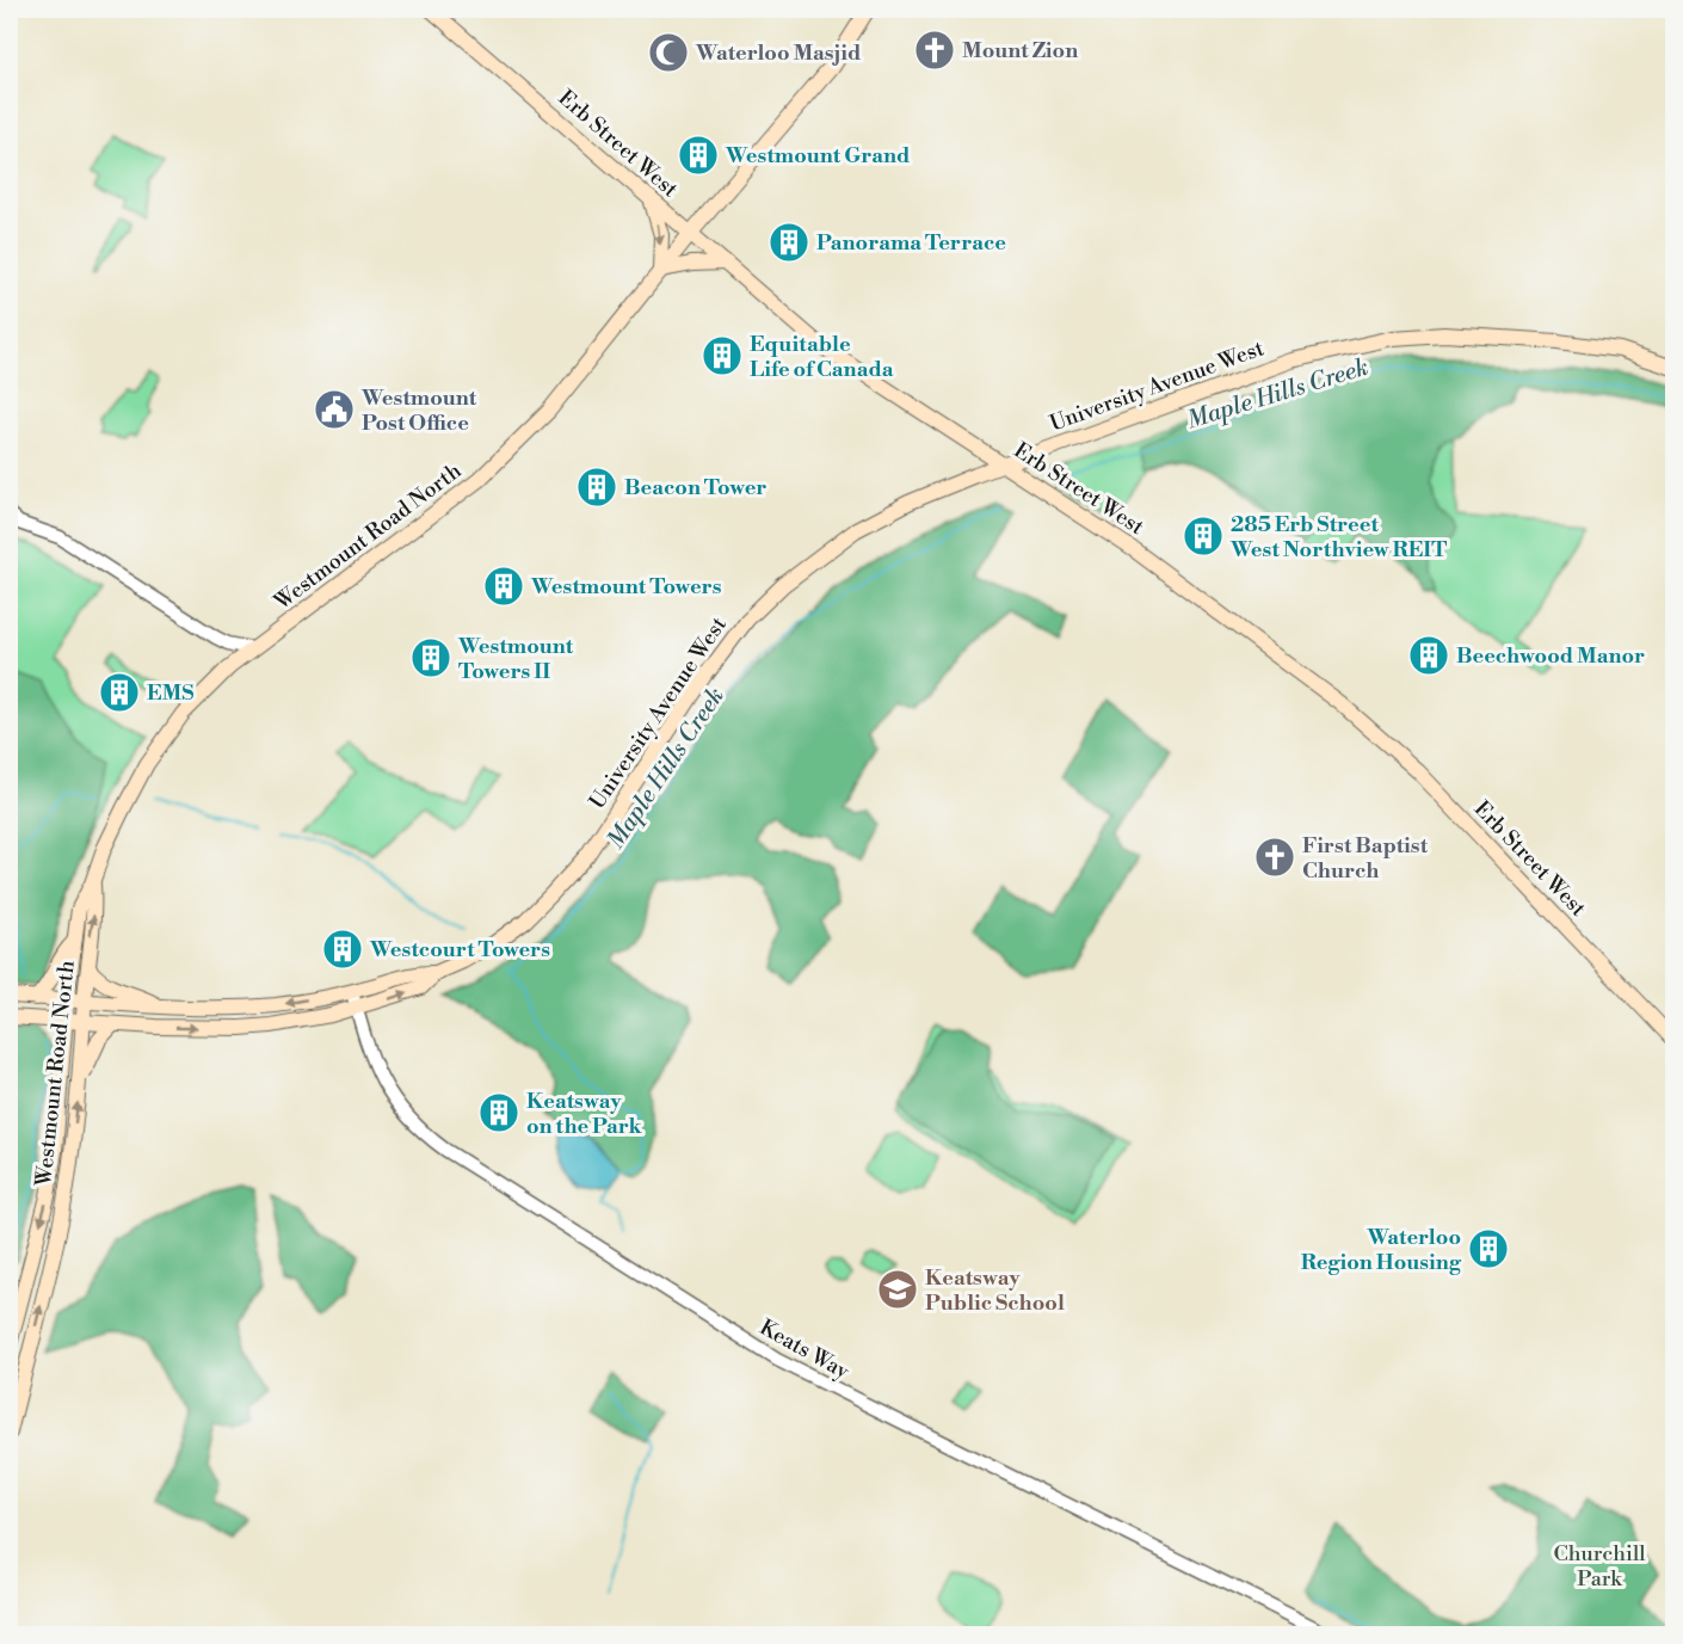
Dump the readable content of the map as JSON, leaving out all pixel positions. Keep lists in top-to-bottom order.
{
  "streets": {
    "main road": ["Erb Street West", "University Avenue West", "Westmount Road North"],
    "street": ["Keats Way"]
  },
  "crossings": [
    ["Erb Street West", "University Avenue West"],
    ["Erb Street West", "Westmount Road North"],
    ["University Avenue West", "Westmount Road North"],
    ["University Avenue West", "Keats Way"]
  ],
  "water": ["Maple Hills Creek"],
  "parks": ["Churchill Park"],
  "places": {
    "church": ["Mount Zion", "First Baptist Church"],
    "mosque": ["Waterloo Masjid"],
    "building": [
      "Westmount Grand",
      "Panorama Terrace",
      "Equitable Life of Canada",
      "Beacon Tower",
      "285 Erb Street West Northview REIT",
      "Westmount Towers",
      "Beechwood Manor",
      "Westmount Towers II",
      "EMS",
      "Westcourt Towers",
      "Keatsway on the Park",
      "Waterloo Region Housing"
    ],
    "public building": ["Westmount Post Office"],
    "school or university": ["Keatsway Public School"]
  }
}
